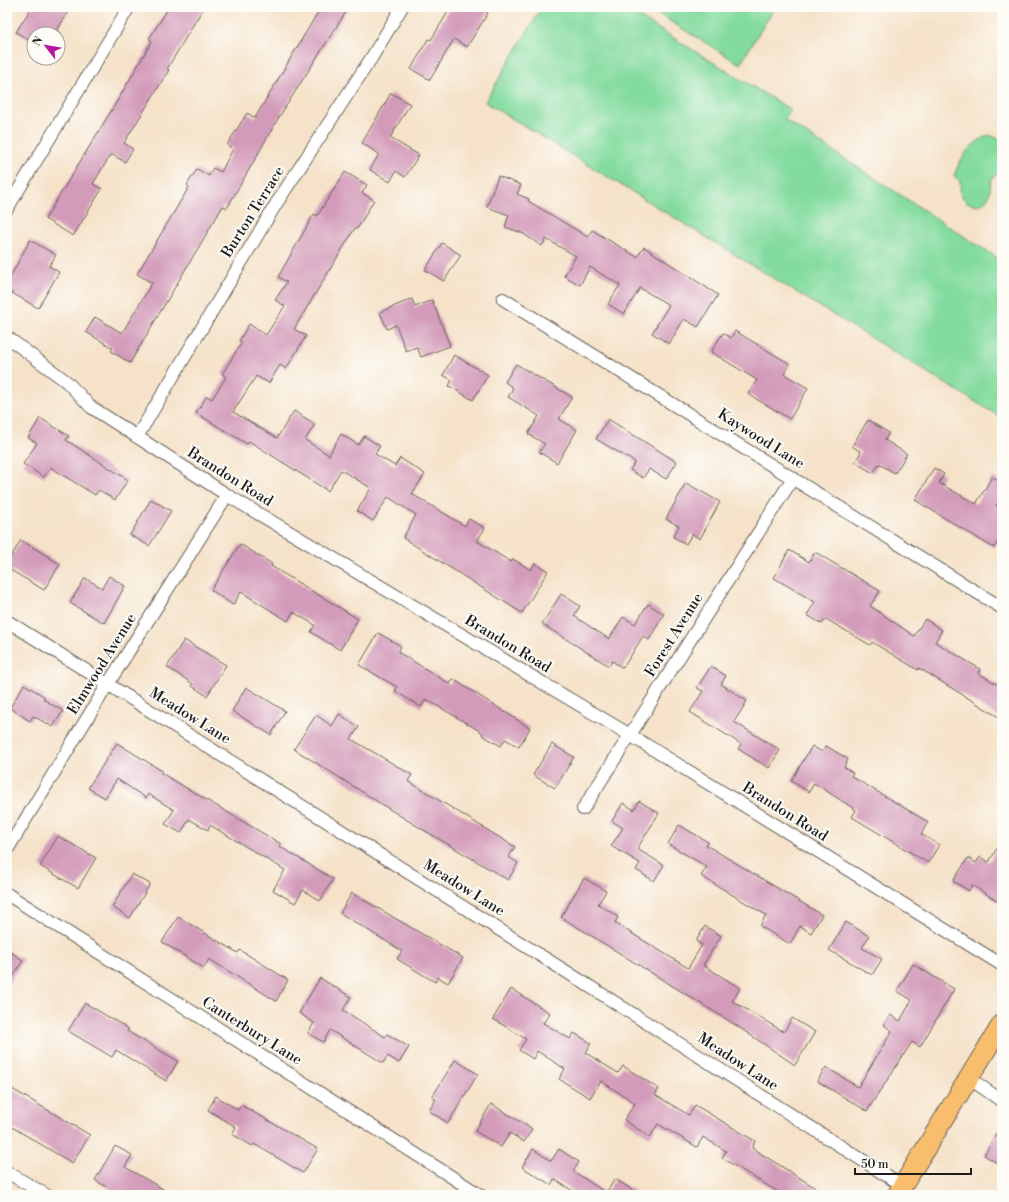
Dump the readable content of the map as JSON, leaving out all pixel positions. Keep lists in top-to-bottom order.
{
  "streets": {
    "street": [
      "Burton Terrace",
      "Kaywood Lane",
      "Brandon Road",
      "Forest Avenue",
      "Elmwood Avenue",
      "Meadow Lane",
      "Canterbury Lane"
    ]
  },
  "crossings": [
    ["Burton Terrace", "Brandon Road"],
    ["Kaywood Lane", "Forest Avenue"],
    ["Brandon Road", "Forest Avenue"],
    ["Brandon Road", "Elmwood Avenue"],
    ["Elmwood Avenue", "Meadow Lane"]
  ],
  "scale_bar": "50 m",
  "north": "top left"
}
